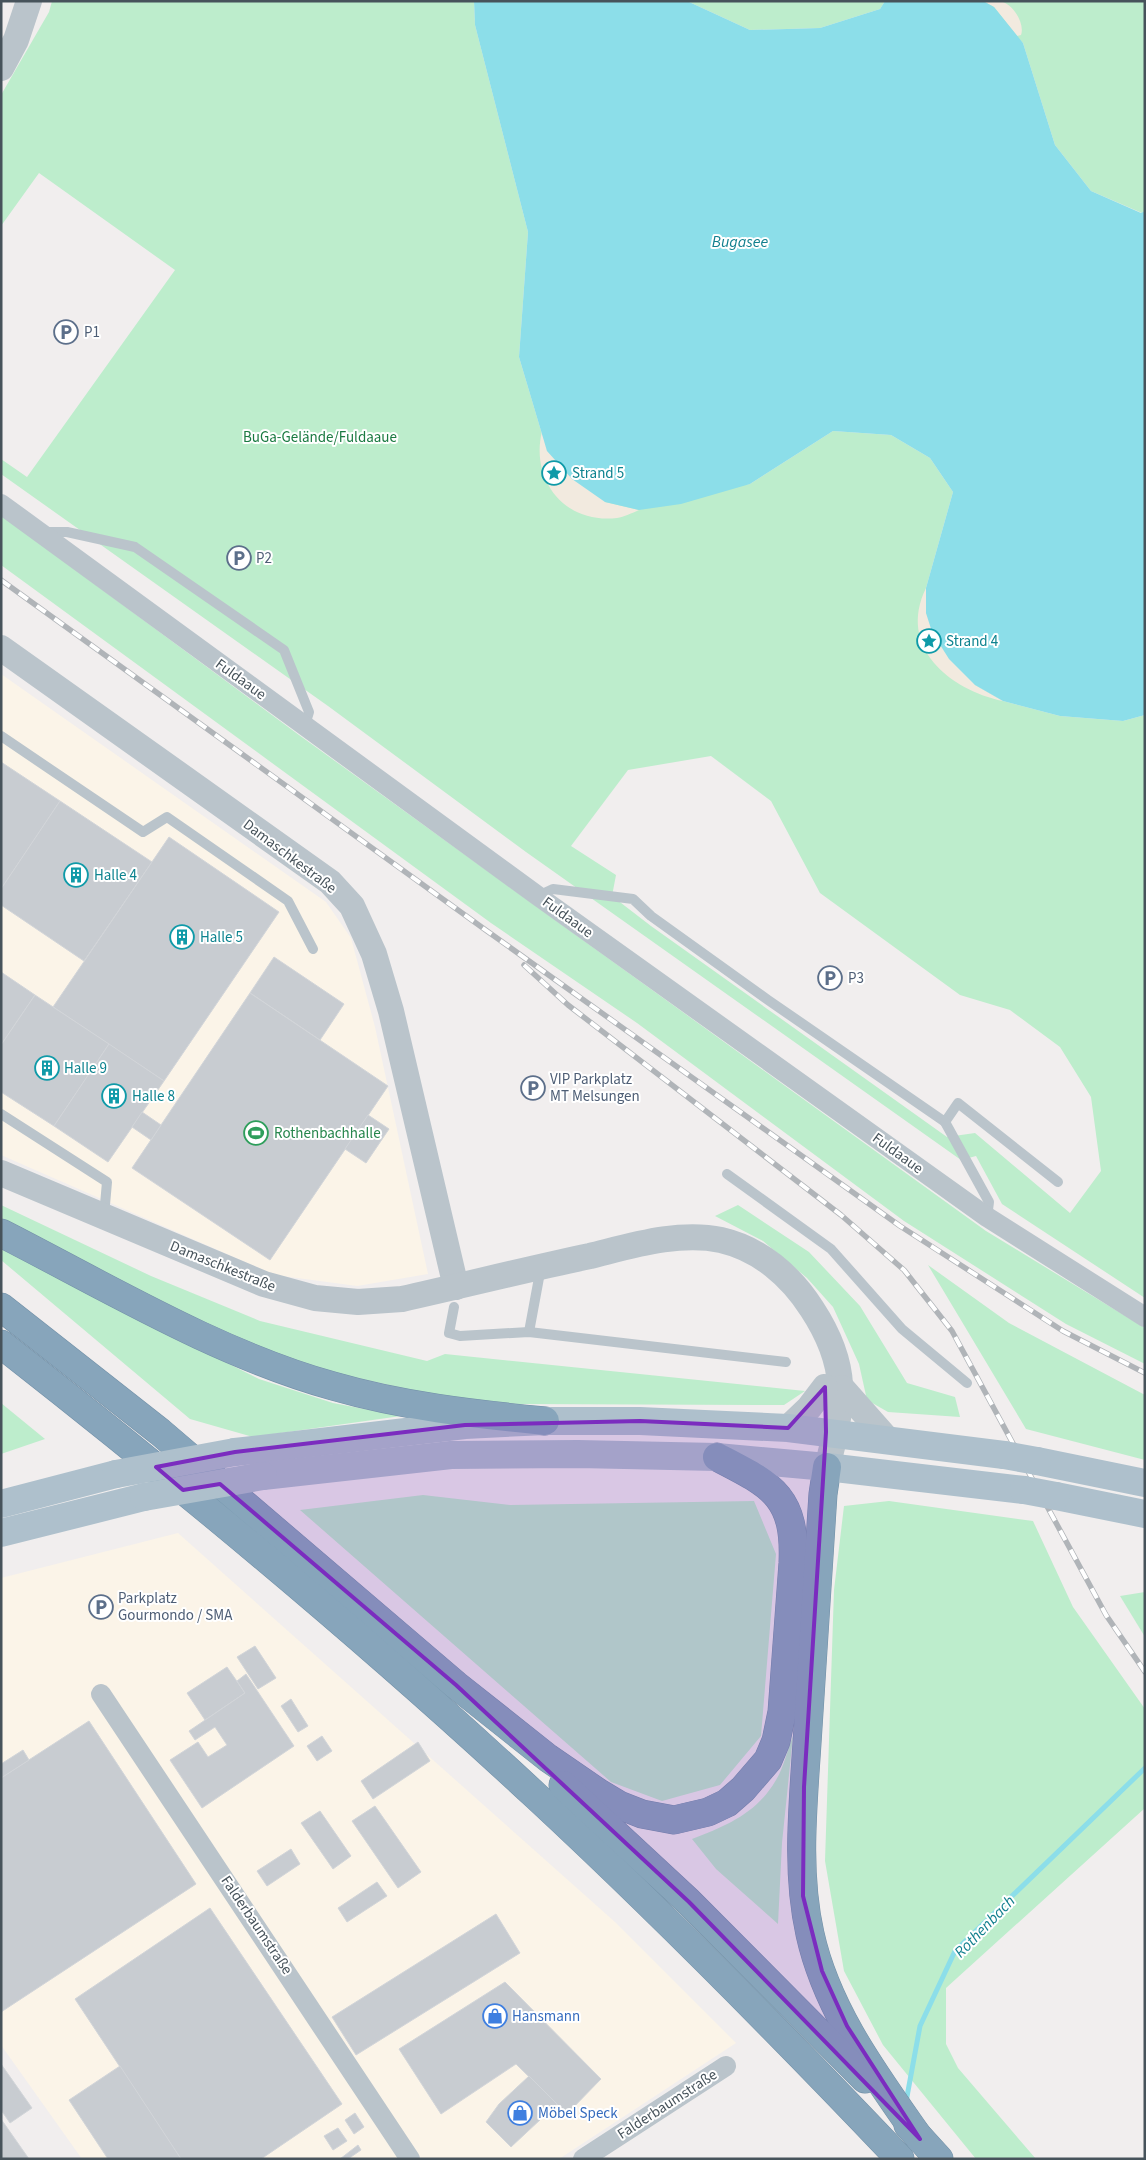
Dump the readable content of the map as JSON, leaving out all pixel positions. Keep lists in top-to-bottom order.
{
  "streets": {
    "street": ["Fuldaaue", "Damaschkestraße", "Falderbaumstraße"]
  },
  "water": ["Bugasee", "Rothenbach"],
  "parks": ["BuGa-Gelände/Fuldaaue"],
  "places": {
    "parking": [
      "P1",
      "P2",
      "P3",
      "VIP Parkplatz MT Melsungen",
      "Parkplatz Gourmondo / SMA"
    ],
    "place": ["Strand 5", "Strand 4"],
    "building": [
      "Halle 4",
      "Halle 5",
      "Halle 9",
      "Halle 8"
    ],
    "sports": ["Rothenbachhalle"],
    "shop": ["Hansmann", "Möbel Speck"]
  }
}
